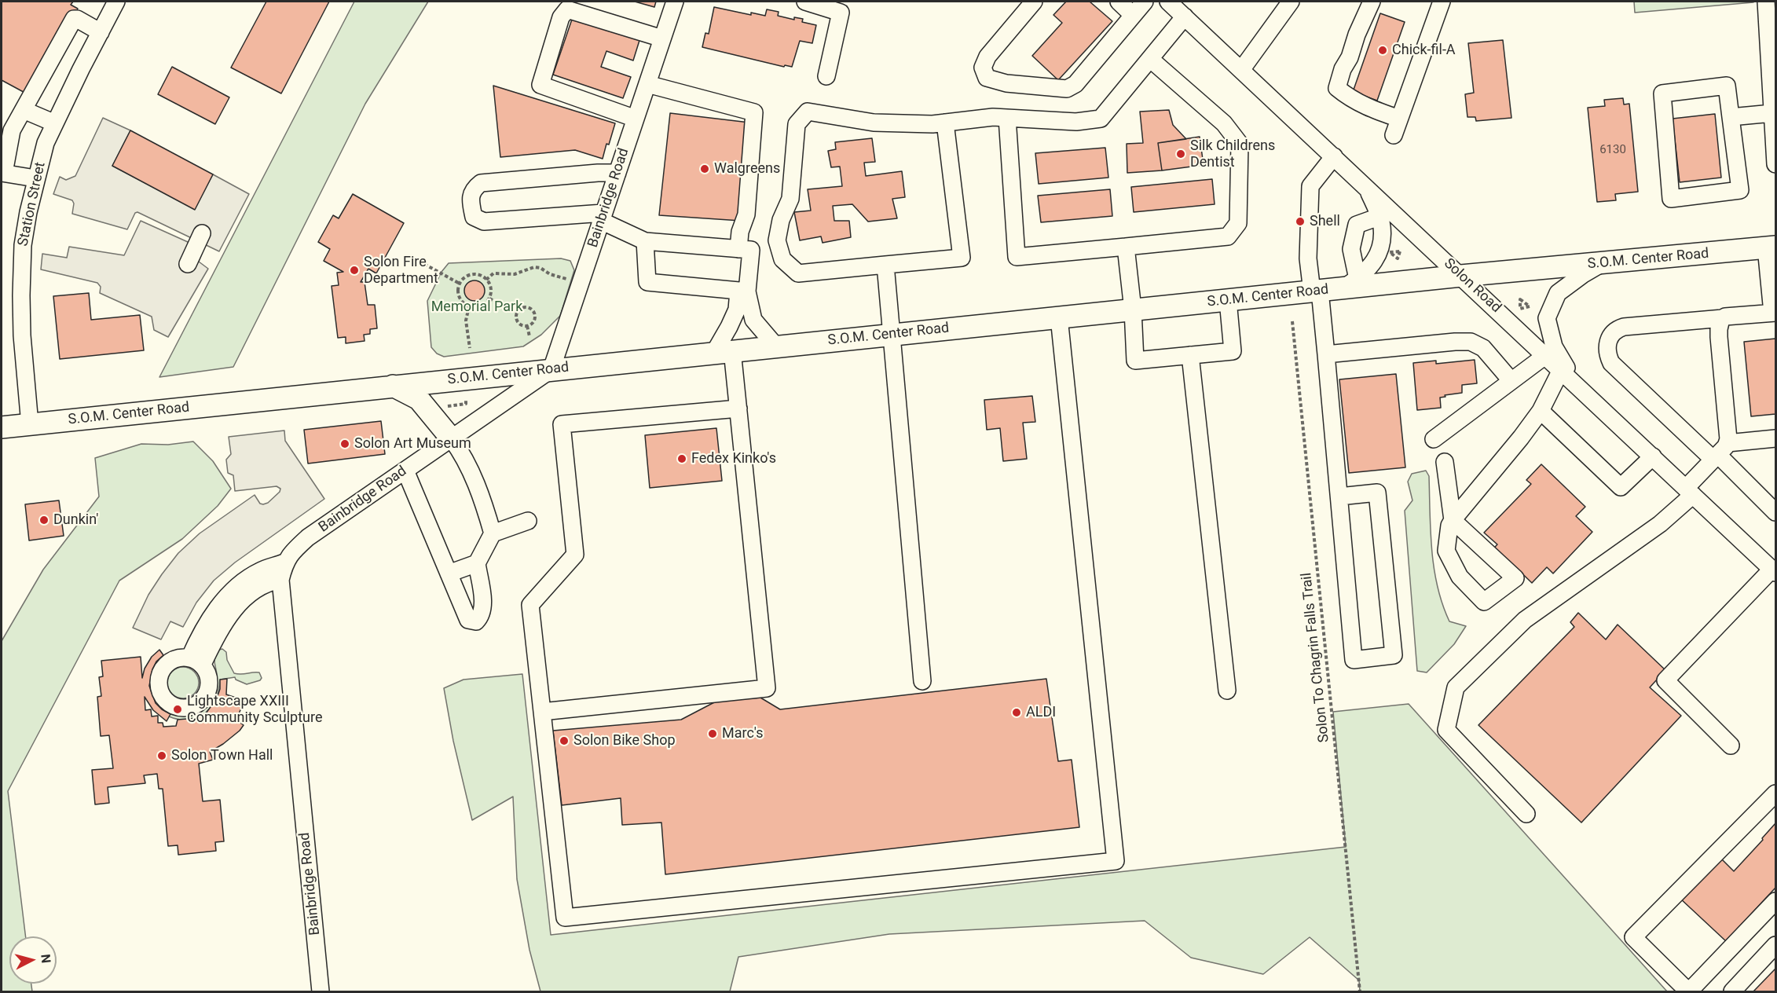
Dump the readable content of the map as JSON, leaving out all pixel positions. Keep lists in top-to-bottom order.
{
  "streets": {
    "main road": ["S.O.M. Center Road"],
    "street": ["Bainbridge Road", "Station Street", "Solon Road"],
    "path": ["Solon To Chagrin Falls Trail"]
  },
  "crossings": [
    ["Bainbridge Road", "S.O.M. Center Road"],
    ["Station Street", "S.O.M. Center Road"],
    ["S.O.M. Center Road", "Solon Road"]
  ],
  "parks": ["Memorial Park"],
  "places": [
    "Chick-fil-A",
    "Silk Childrens Dentist",
    "Walgreens",
    "Shell",
    "Solon Fire Department",
    "Solon Art Museum",
    "Fedex Kinko's",
    "Dunkin'",
    "Lightscape XXIII Community Sculpture",
    "ALDI",
    "Marc's",
    "Solon Bike Shop",
    "Solon Town Hall"
  ],
  "house_numbers": ["6130"],
  "north": "right"
}
